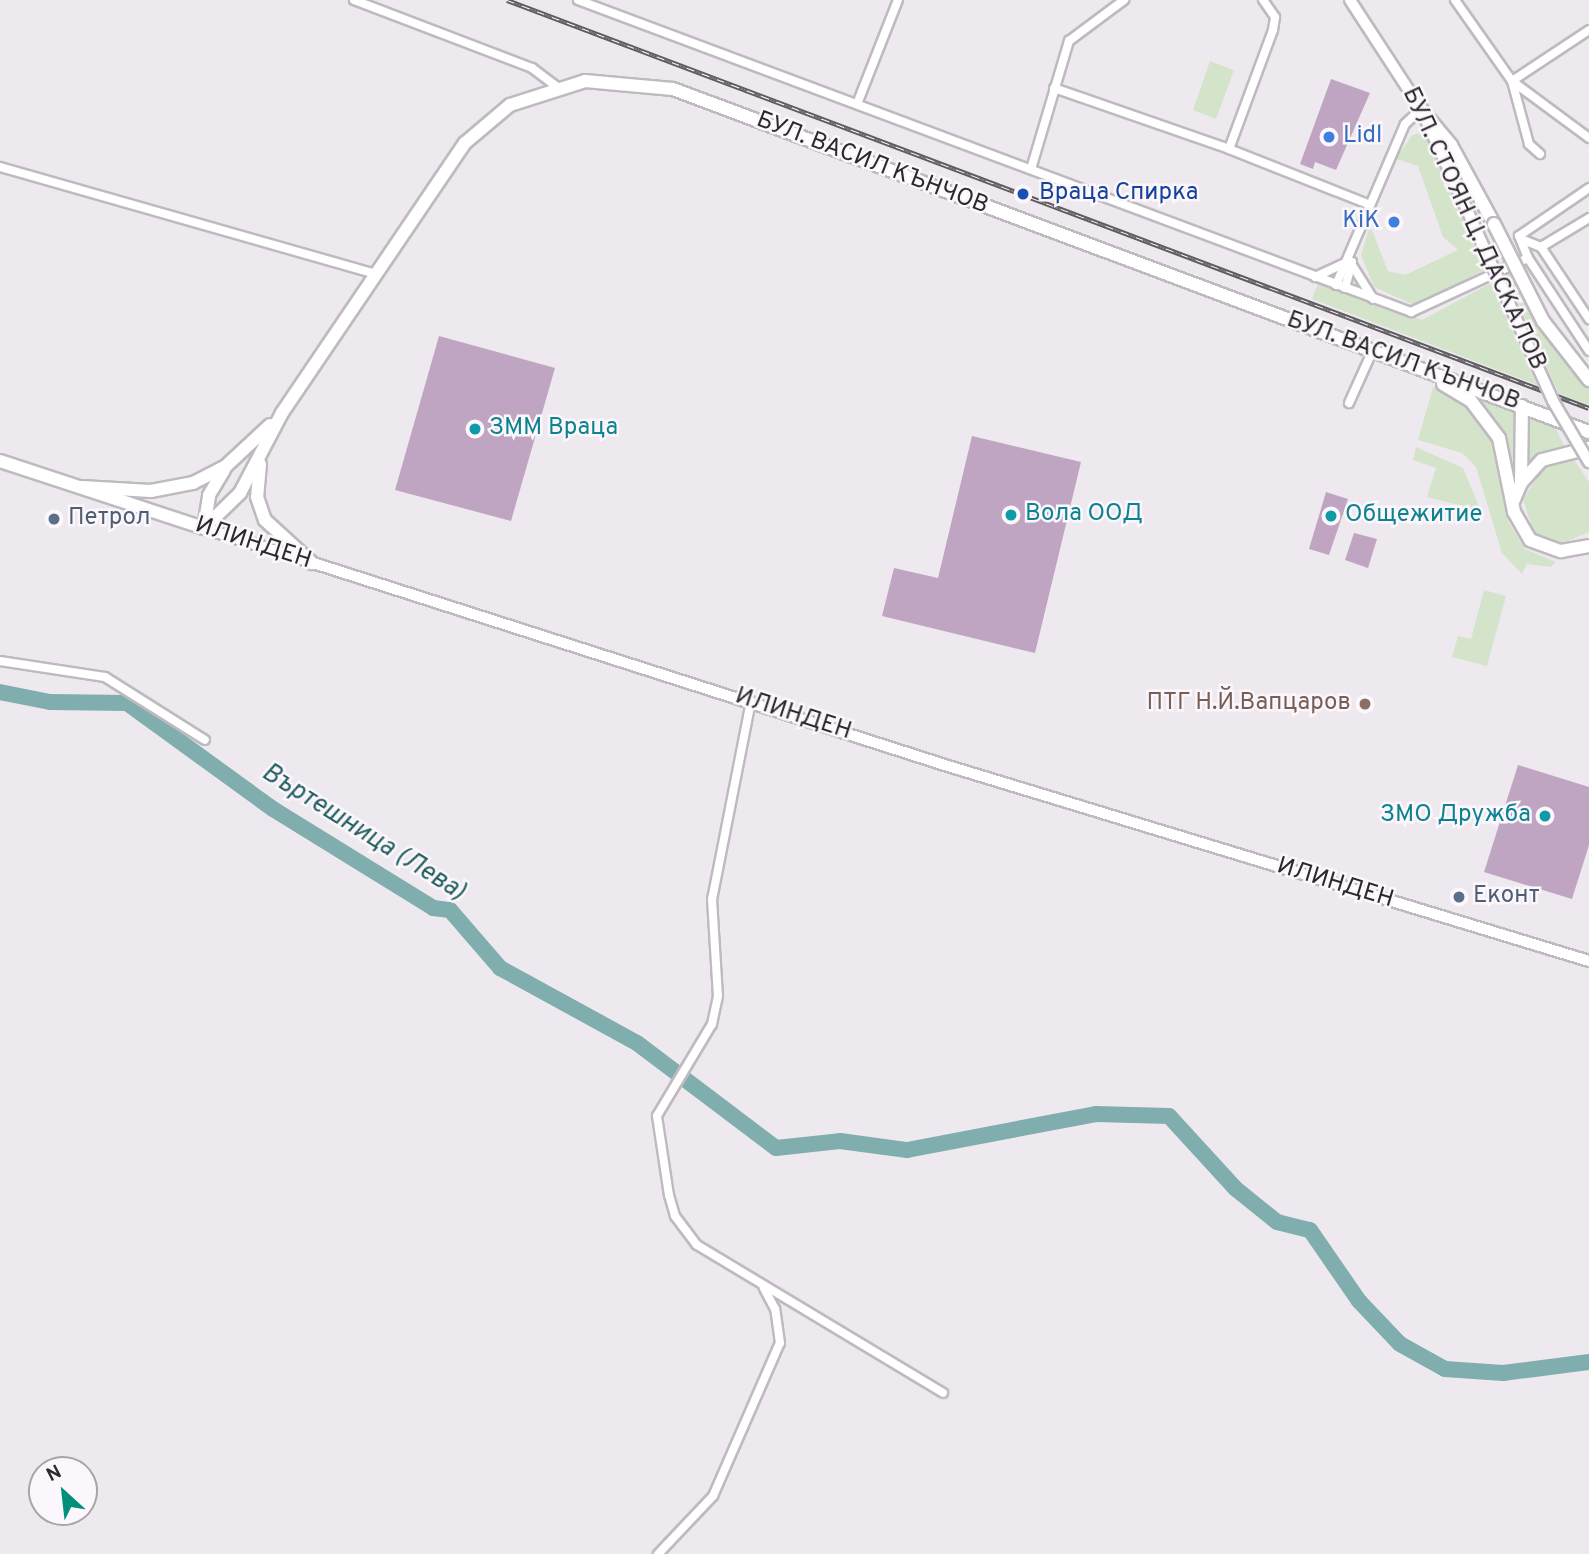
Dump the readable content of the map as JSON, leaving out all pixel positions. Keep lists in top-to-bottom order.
{
  "streets": {
    "main road": ["БУЛ. ВАСИЛ КЪНЧОВ", "ИЛИНДЕН"],
    "street": ["БУЛ. СТОЯН Ц. ДАСКАЛОВ"]
  },
  "crossings": [
    ["БУЛ. ВАСИЛ КЪНЧОВ", "ИЛИНДЕН"]
  ],
  "water": ["Въртешница (Лева)"],
  "places": [
    "Lidl",
    "Враца Спирка",
    "KiK",
    "ЗММ Враца",
    "Вола ООД",
    "Общежитие",
    "Петрол",
    "ПТГ Н.Й.Вапцаров",
    "ЗМО Дружба",
    "Еконт"
  ],
  "north": "top left"
}
